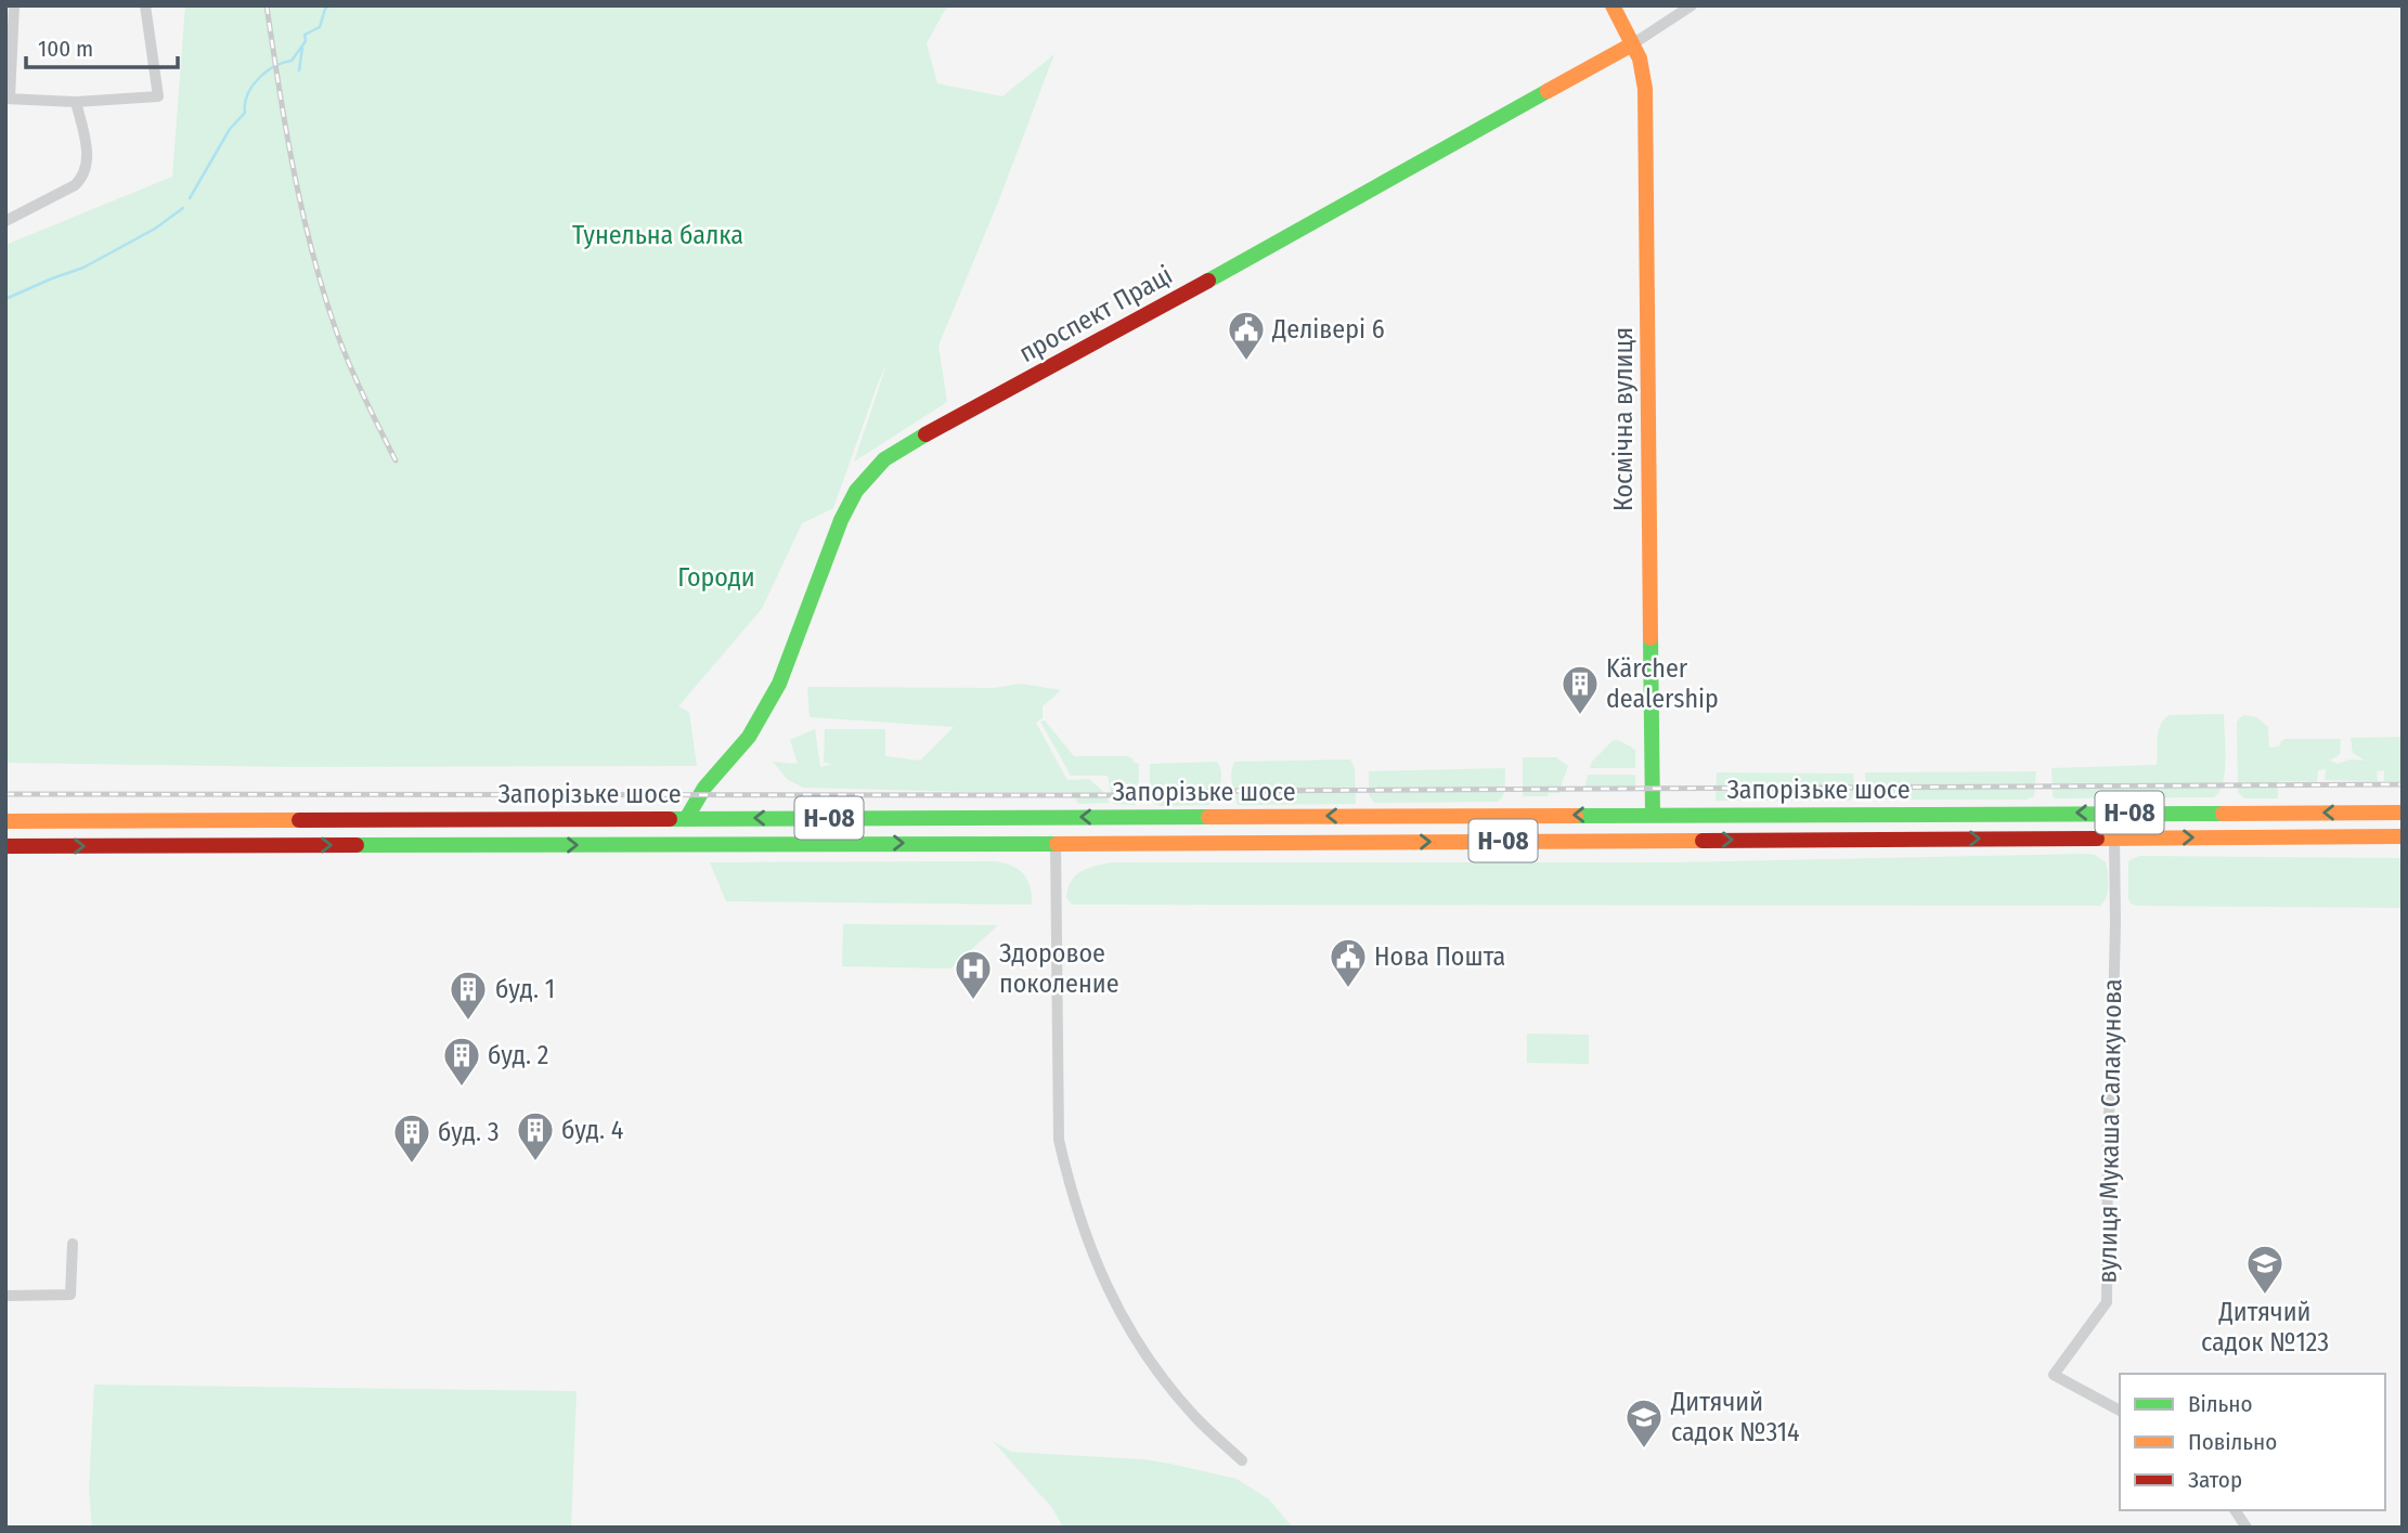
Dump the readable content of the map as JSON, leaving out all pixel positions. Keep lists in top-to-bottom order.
{
  "streets": {
    "main road": [
      "проспект Праці",
      "Космічна вулиця",
      "Запорізьке шосе",
      "Н-08"
    ],
    "street": ["вулиця Мукаша Салакунова"]
  },
  "crossings": [
    ["проспект Праці", "Космічна вулиця"],
    ["проспект Праці", "Запорізьке шосе"],
    ["Космічна вулиця", "Запорізьке шосе"],
    ["Запорізьке шосе", "вулиця Мукаша Салакунова"]
  ],
  "parks": ["Тунельна балка", "Городи"],
  "places": {
    "public building": ["Делівері 6", "Нова Пошта"],
    "building": [
      "Kärcher dealership",
      "буд. 1",
      "буд. 2",
      "буд. 4",
      "буд. 3"
    ],
    "hospital": ["Здоровое поколение"],
    "school or university": ["Дитячий садок №123", "Дитячий садок №314"]
  },
  "legend": ["Вільно", "Повільно", "Затор"],
  "scale_bar": "100 m"
}
